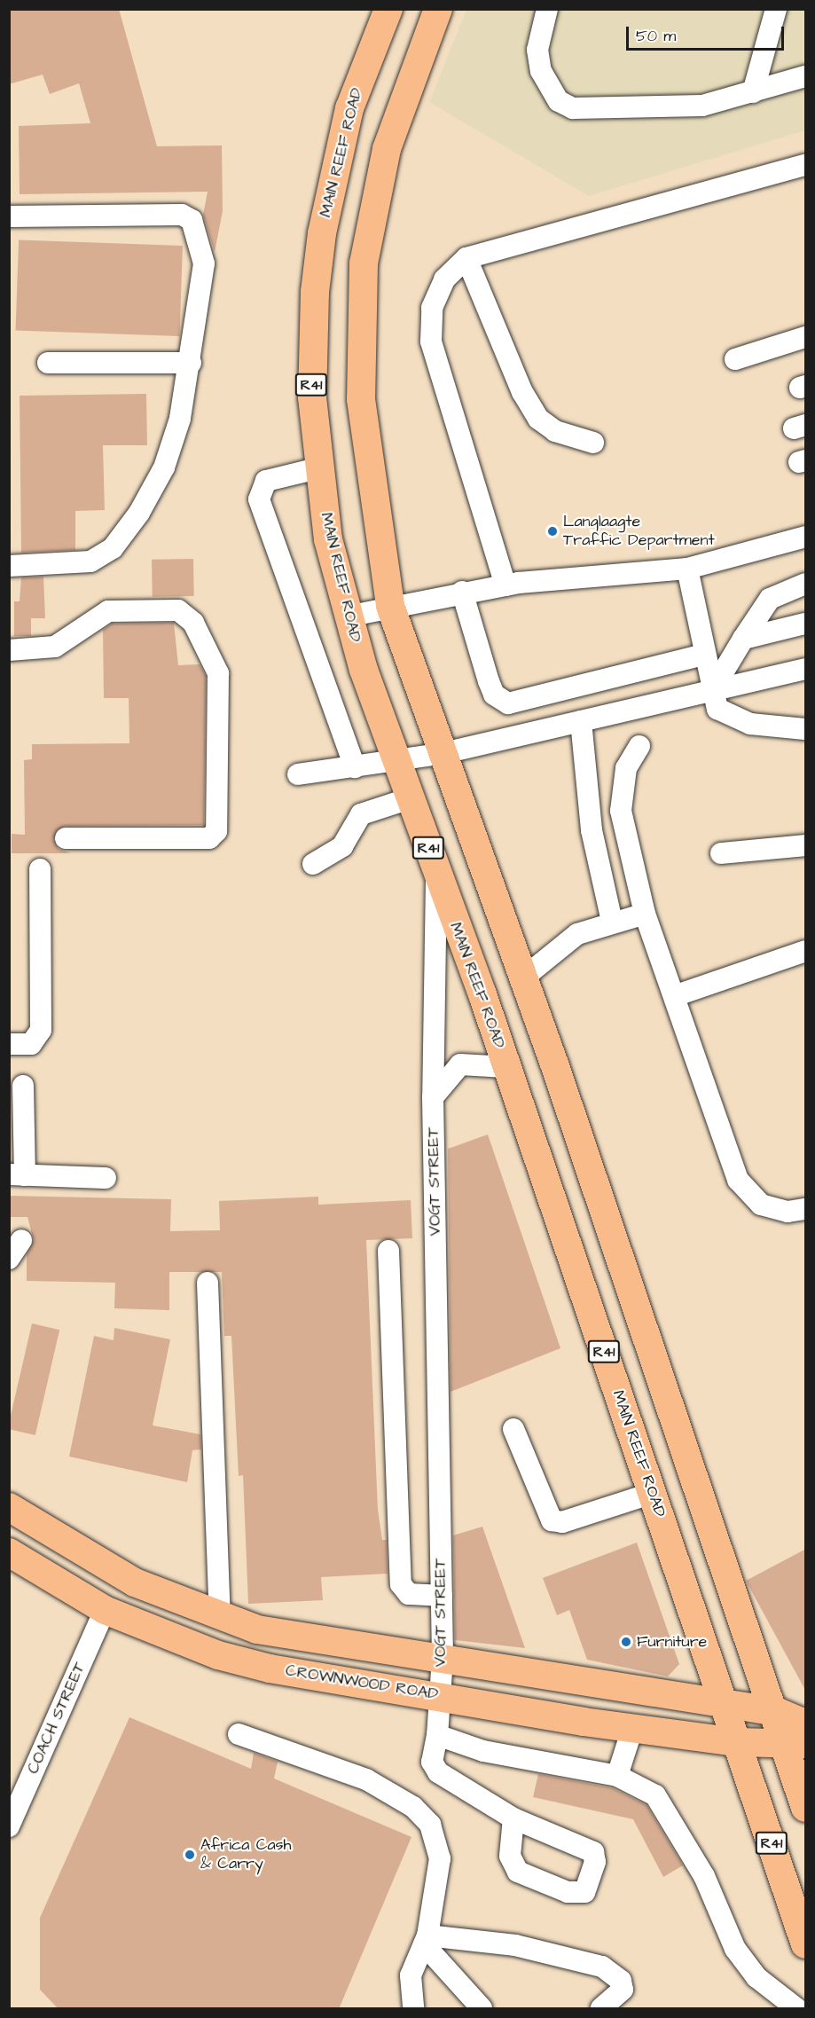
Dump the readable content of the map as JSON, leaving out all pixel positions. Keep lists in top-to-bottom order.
{
  "streets": {
    "main road": ["MAIN REEF ROAD", "R41", "CROWNWOOD ROAD"],
    "street": ["VOGT STREET", "COACH STREET"]
  },
  "crossings": [
    ["MAIN REEF ROAD", "VOGT STREET"],
    ["MAIN REEF ROAD", "CROWNWOOD ROAD"],
    ["R41", "CROWNWOOD ROAD"],
    ["VOGT STREET", "CROWNWOOD ROAD"],
    ["CROWNWOOD ROAD", "COACH STREET"]
  ],
  "places": ["Langlaagte Traffic Department", "Furniture", "Africa Cash & Carry"],
  "scale_bar": "50 m"
}
